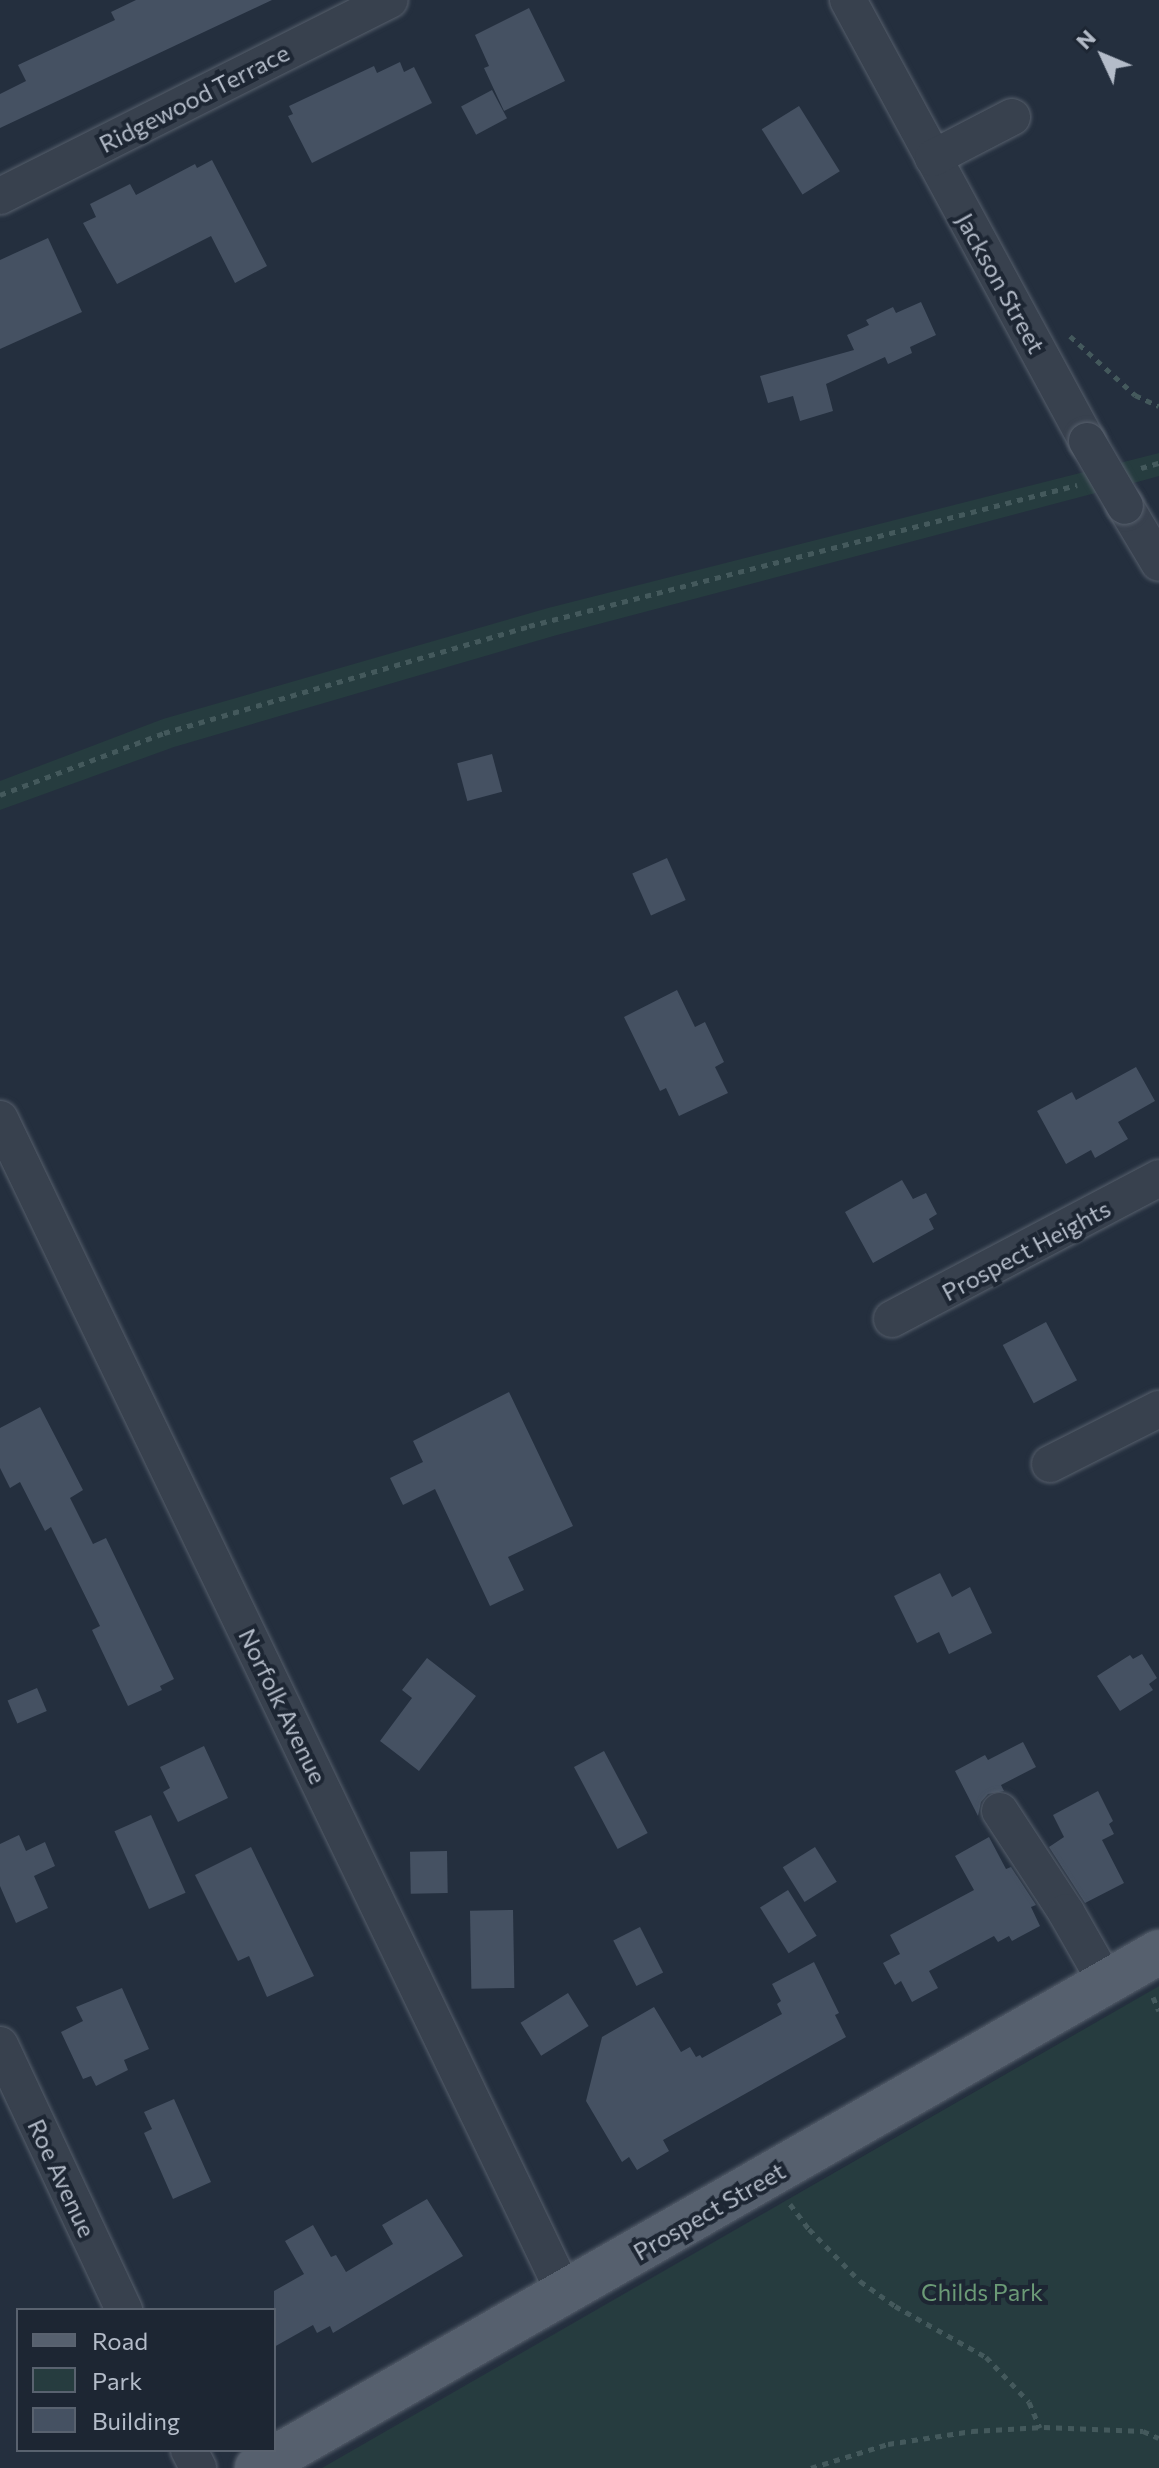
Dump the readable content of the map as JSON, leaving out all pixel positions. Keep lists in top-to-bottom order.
{
  "streets": {
    "main road": ["Prospect Street"],
    "street": [
      "Ridgewood Terrace",
      "Jackson Street",
      "Prospect Heights",
      "Norfolk Avenue",
      "Roe Avenue"
    ]
  },
  "crossings": [
    ["Norfolk Avenue", "Prospect Street"]
  ],
  "parks": ["Childs Park"],
  "legend": ["Road", "Park", "Building"],
  "north": "top left"
}
